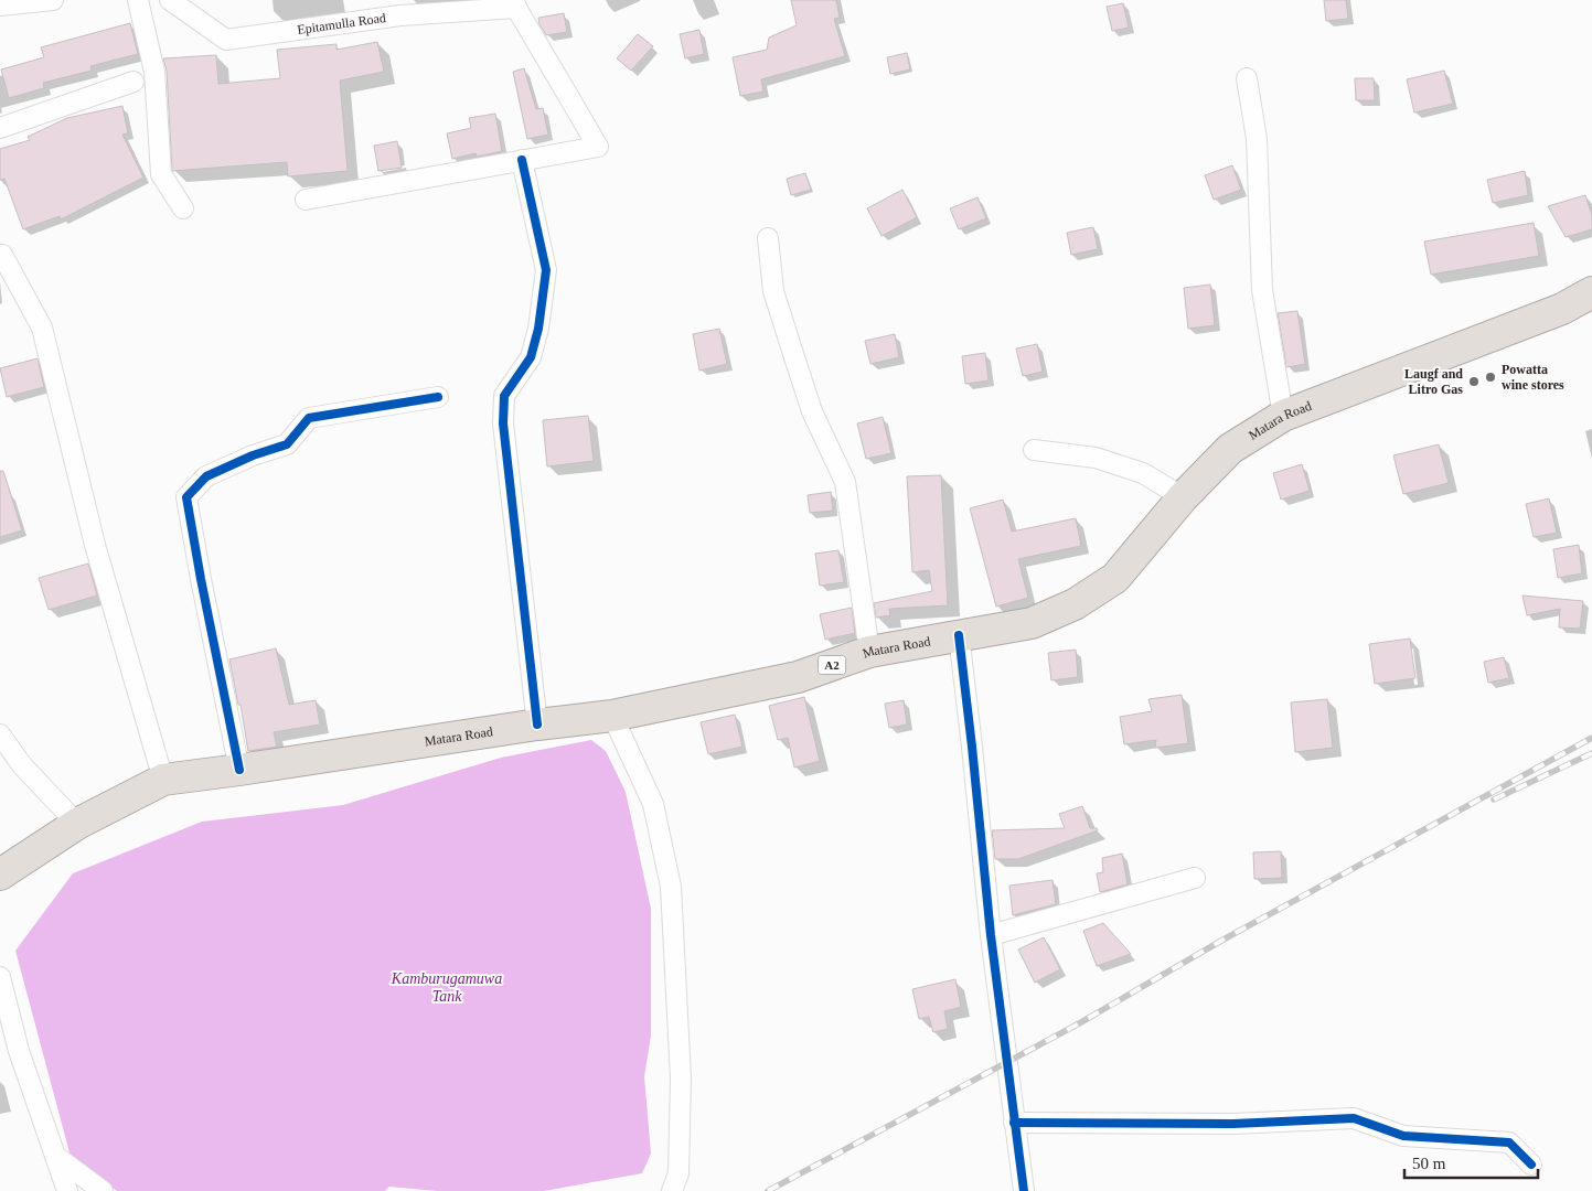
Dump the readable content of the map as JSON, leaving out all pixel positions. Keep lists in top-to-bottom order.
{
  "streets": {
    "highway": ["Matara Road", "A2"],
    "street": ["Epitamulla Road"]
  },
  "water": ["Kamburugamuwa Tank"],
  "places": ["Powatta wine stores", "Laugf and Litro Gas"],
  "scale_bar": "50 m"
}
